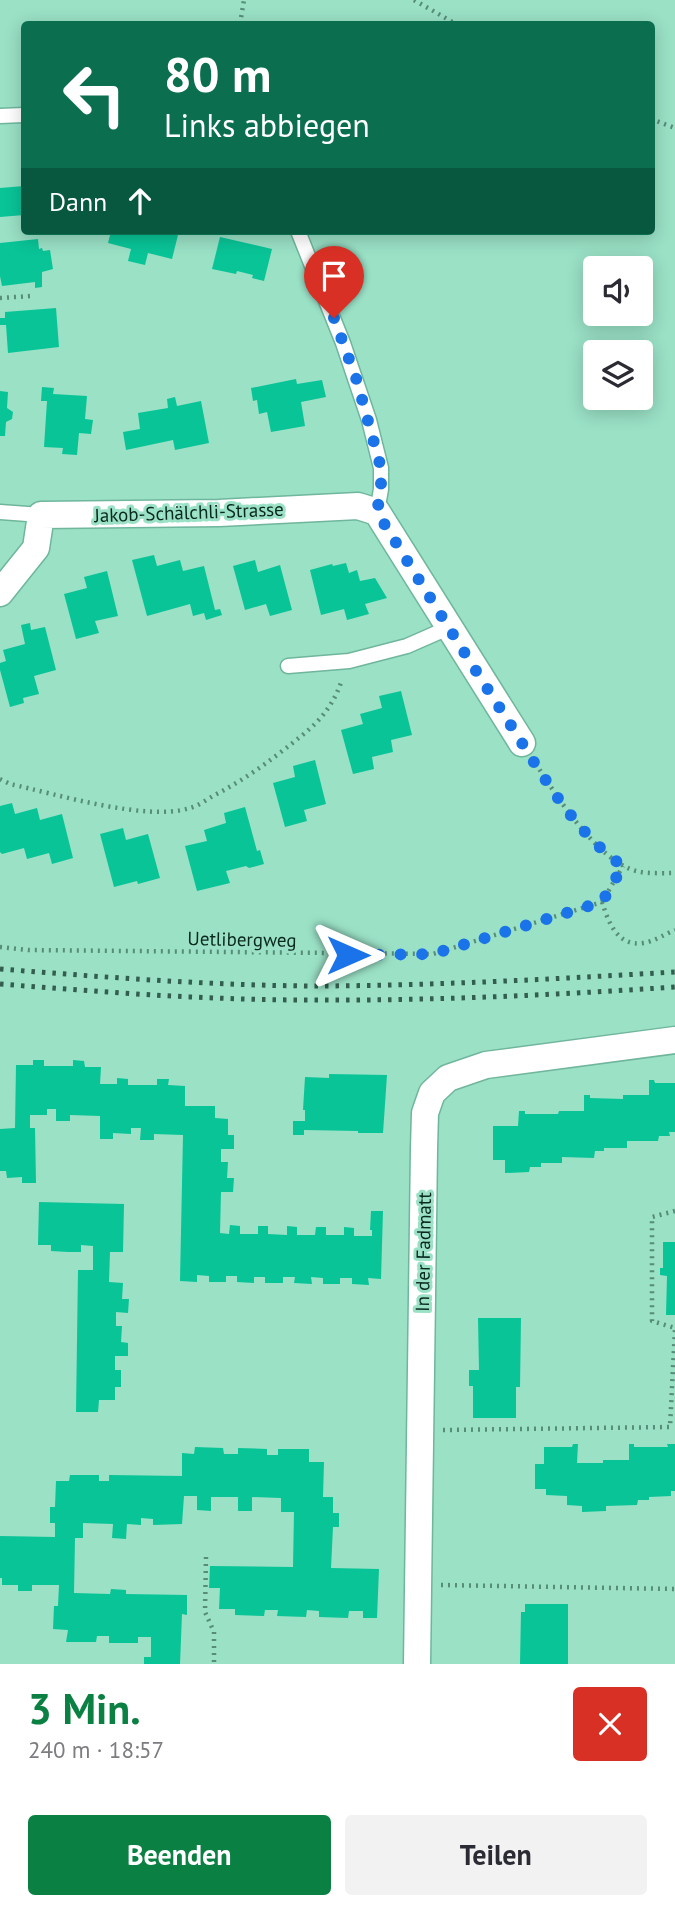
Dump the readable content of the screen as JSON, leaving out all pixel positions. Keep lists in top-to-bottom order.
{
  "streets": {
    "street": ["Jakob-Schälchli-Strasse", "In der Fadmatt"],
    "path": ["Uetlibergweg"]
  },
  "page": {
    "turn": ["80 m", "Links abbiegen"],
    "then": "Dann",
    "heading": ["3 Min.", "240 m · 18:57"],
    "buttons": ["Beenden", "Teilen"]
  }
}
